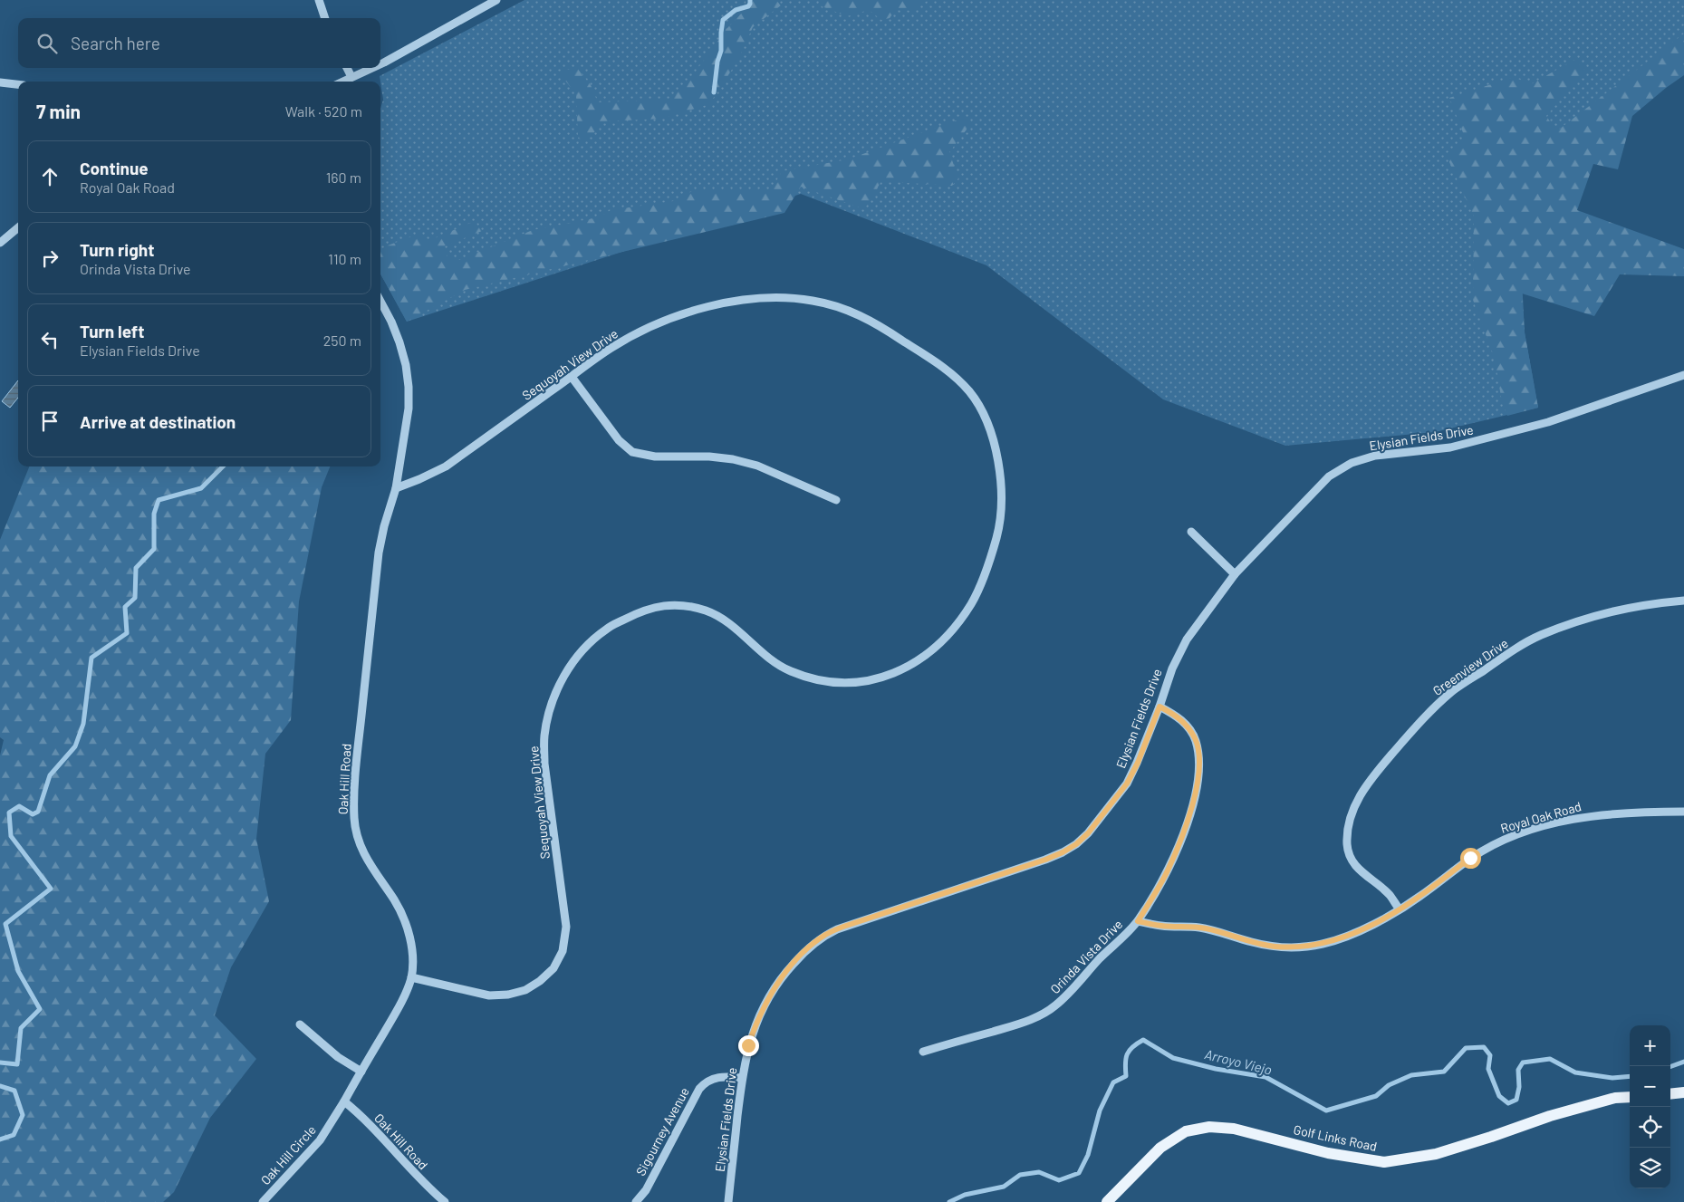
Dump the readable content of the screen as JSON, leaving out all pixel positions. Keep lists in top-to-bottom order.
{
  "streets": {
    "main road": ["Golf Links Road"],
    "street": [
      "Sequoyah View Drive",
      "Elysian Fields Drive",
      "Greenview Drive",
      "Oak Hill Road",
      "Royal Oak Road",
      "Orinda Vista Drive",
      "Sigourney Avenue",
      "Oak Hill Circle"
    ]
  },
  "crossings": [
    ["Sequoyah View Drive", "Oak Hill Road"],
    ["Elysian Fields Drive", "Orinda Vista Drive"],
    ["Elysian Fields Drive", "Sigourney Avenue"],
    ["Greenview Drive", "Royal Oak Road"],
    ["Oak Hill Road", "Oak Hill Circle"],
    ["Royal Oak Road", "Orinda Vista Drive"]
  ],
  "water": ["Arroyo Viejo"],
  "page": {
    "search": "Search here",
    "heading": ["7 min", "Walk · 520 m"],
    "list": [
      ["Continue", "Royal Oak Road", "160 m"],
      ["Turn right", "Orinda Vista Drive", "110 m"],
      ["Turn left", "Elysian Fields Drive", "250 m"],
      "Arrive at destination"
    ],
    "map_buttons": ["+", "−"]
  }
}
